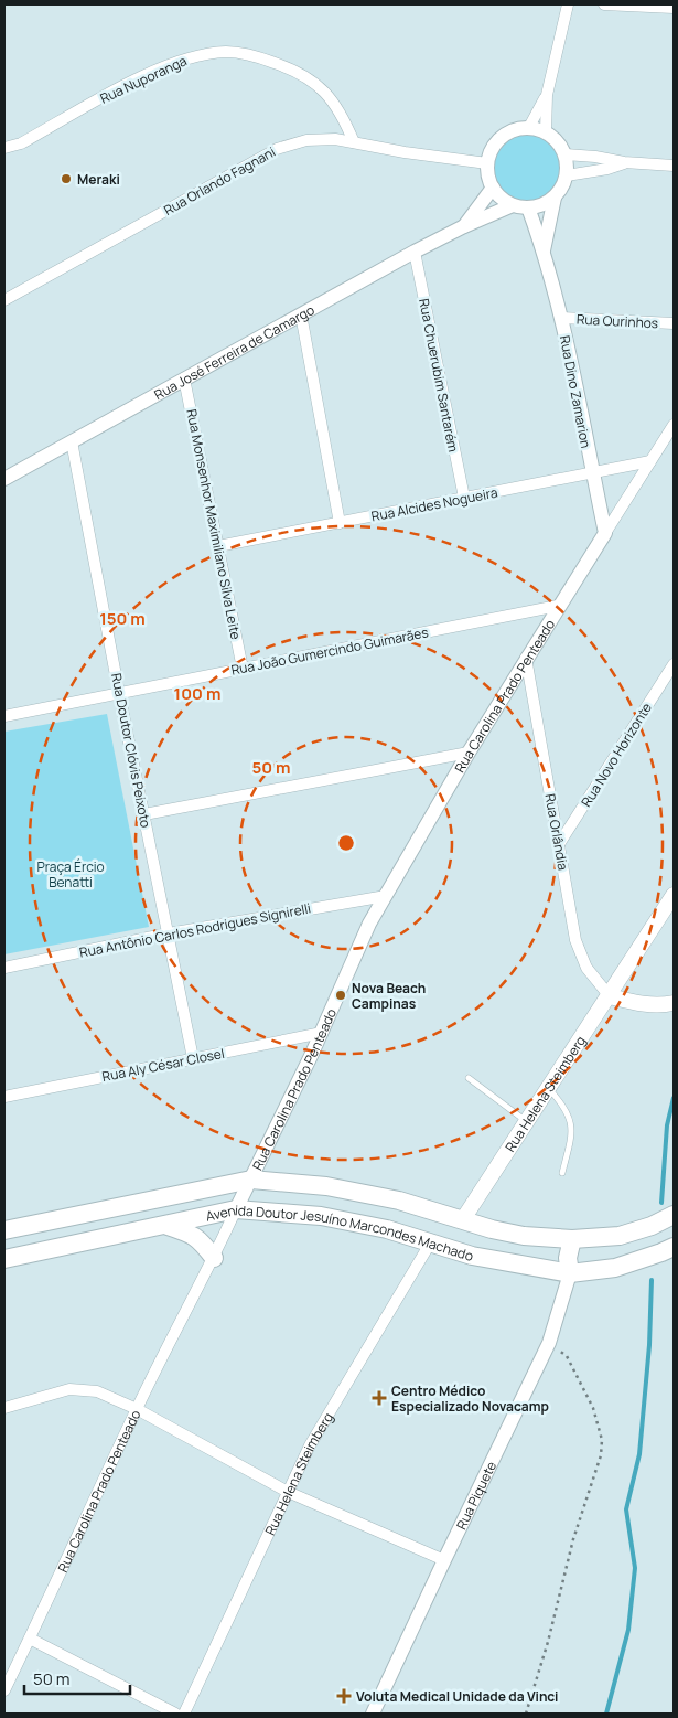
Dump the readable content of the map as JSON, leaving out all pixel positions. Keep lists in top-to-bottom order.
{
  "streets": {
    "main road": ["Rua Helena Steimberg", "Avenida Doutor Jesuíno Marcondes Machado"],
    "street": [
      "Rua Nuporanga",
      "Rua Orlando Fagnani",
      "Rua Ourinhos",
      "Rua José Ferreira de Camargo",
      "Rua Chuerubim Santarém",
      "Rua Dino Zamarion",
      "Rua Alcides Nogueira",
      "Rua Monsenhor Maximiliano Silva Leite",
      "Rua João Gumercindo Guimarães",
      "Rua Carolina Prado Penteado",
      "Rua Doutor Clóvis Peixoto",
      "Rua Novo Horizonte",
      "Rua Orlândia",
      "Rua Antônio Carlos Rodrigues Signirelli",
      "Rua Aly César Closel",
      "Rua Piquete"
    ]
  },
  "crossings": [
    ["Rua Nuporanga", "Rua Orlando Fagnani"],
    ["Rua Orlando Fagnani", "Rua José Ferreira de Camargo"],
    ["Rua Orlando Fagnani", "Rua Dino Zamarion"],
    ["Rua Ourinhos", "Rua Dino Zamarion"],
    ["Rua José Ferreira de Camargo", "Rua Chuerubim Santarém"],
    ["Rua José Ferreira de Camargo", "Rua Dino Zamarion"],
    ["Rua José Ferreira de Camargo", "Rua Monsenhor Maximiliano Silva Leite"],
    ["Rua José Ferreira de Camargo", "Rua Doutor Clóvis Peixoto"],
    ["Rua Chuerubim Santarém", "Rua Alcides Nogueira"],
    ["Rua Dino Zamarion", "Rua Alcides Nogueira"],
    ["Rua Dino Zamarion", "Rua Carolina Prado Penteado"],
    ["Rua Alcides Nogueira", "Rua Monsenhor Maximiliano Silva Leite"],
    ["Rua Alcides Nogueira", "Rua Carolina Prado Penteado"],
    ["Rua Monsenhor Maximiliano Silva Leite", "Rua João Gumercindo Guimarães"],
    ["Rua João Gumercindo Guimarães", "Rua Carolina Prado Penteado"],
    ["Rua João Gumercindo Guimarães", "Rua Doutor Clóvis Peixoto"],
    ["Rua Carolina Prado Penteado", "Rua Orlândia"],
    ["Rua Carolina Prado Penteado", "Rua Antônio Carlos Rodrigues Signirelli"],
    ["Rua Carolina Prado Penteado", "Rua Aly César Closel"],
    ["Rua Carolina Prado Penteado", "Avenida Doutor Jesuíno Marcondes Machado"],
    ["Rua Doutor Clóvis Peixoto", "Rua Antônio Carlos Rodrigues Signirelli"],
    ["Rua Doutor Clóvis Peixoto", "Rua Aly César Closel"],
    ["Rua Novo Horizonte", "Rua Orlândia"],
    ["Rua Orlândia", "Rua Helena Steimberg"],
    ["Rua Helena Steimberg", "Avenida Doutor Jesuíno Marcondes Machado"],
    ["Avenida Doutor Jesuíno Marcondes Machado", "Rua Piquete"]
  ],
  "parks": ["Praça Ércio Benatti"],
  "places": {
    "other": ["Meraki", "Nova Beach Campinas"],
    "health": ["Centro Médico Especializado Novacamp", "Voluta Medical Unidade da Vinci"]
  },
  "scale_bar": "50 m",
  "rings": ["150 m", "100 m", "50 m"]
}
